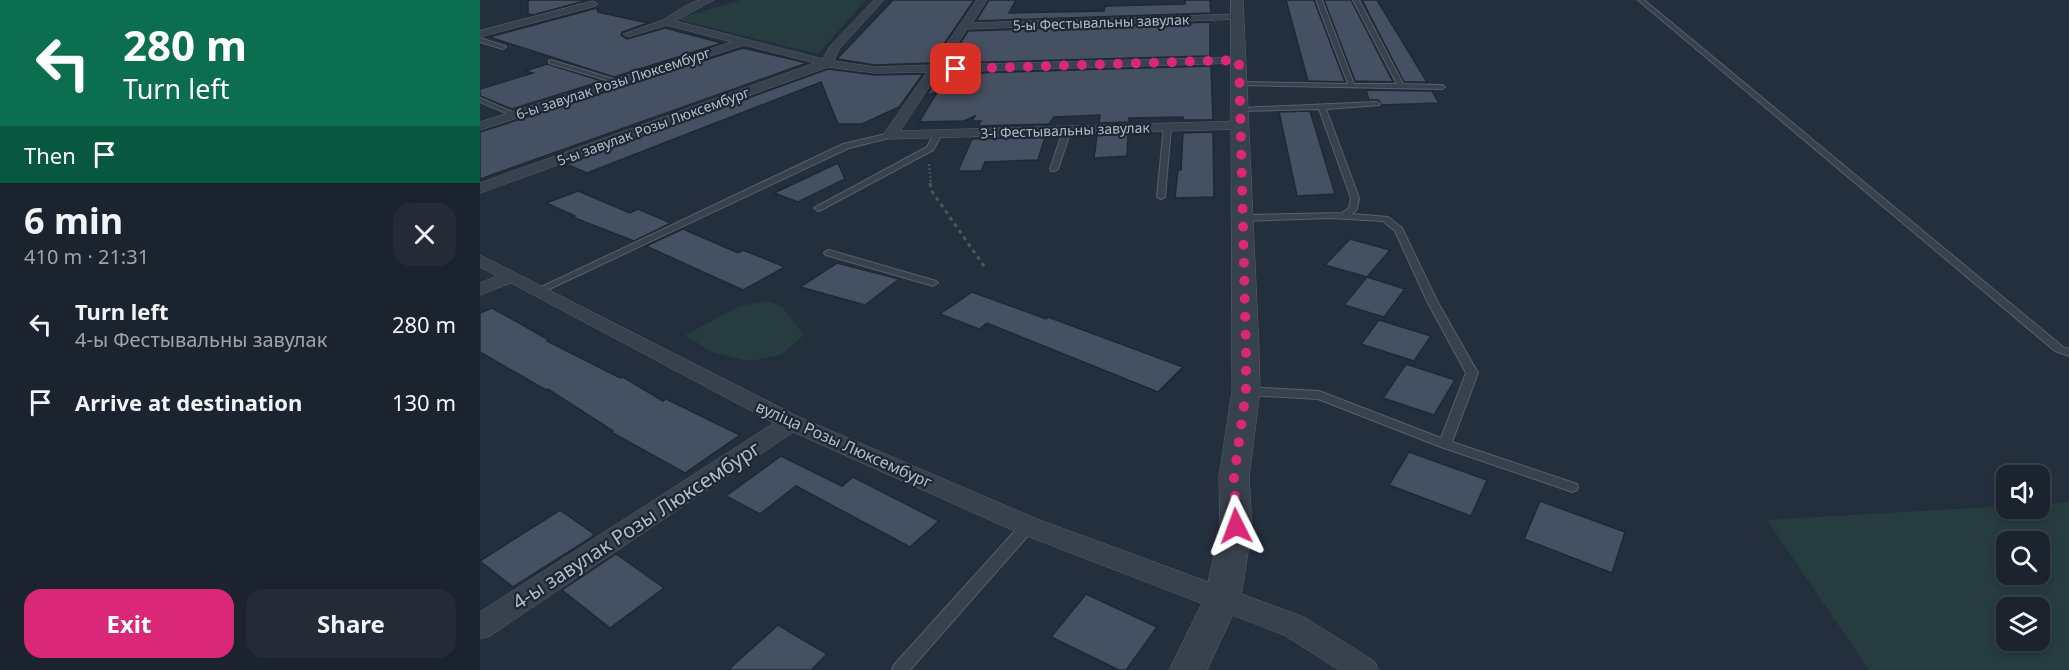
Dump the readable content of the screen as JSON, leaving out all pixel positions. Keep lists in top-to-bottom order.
{
  "streets": {
    "street": [
      "5-ы Фестывальны завулак",
      "6-ы завулак Розы Люксембург",
      "5-ы завулак Розы Люксембург",
      "3-і Фестывальны завулак",
      "вуліца Розы Люксембург",
      "4-ы завулак Розы Люксембург"
    ]
  },
  "crossings": [
    ["вуліца Розы Люксембург", "4-ы завулак Розы Люксембург"]
  ],
  "page": {
    "turn": ["280 m", "Turn left"],
    "then": "Then",
    "heading": ["6 min", "410 m · 21:31"],
    "list": [
      {
        "name": "Turn left",
        "note": "4-ы Фестывальны завулак",
        "value": "280 m"
      },
      {
        "name": "Arrive at destination",
        "value": "130 m"
      }
    ],
    "buttons": ["Exit", "Share"]
  }
}
